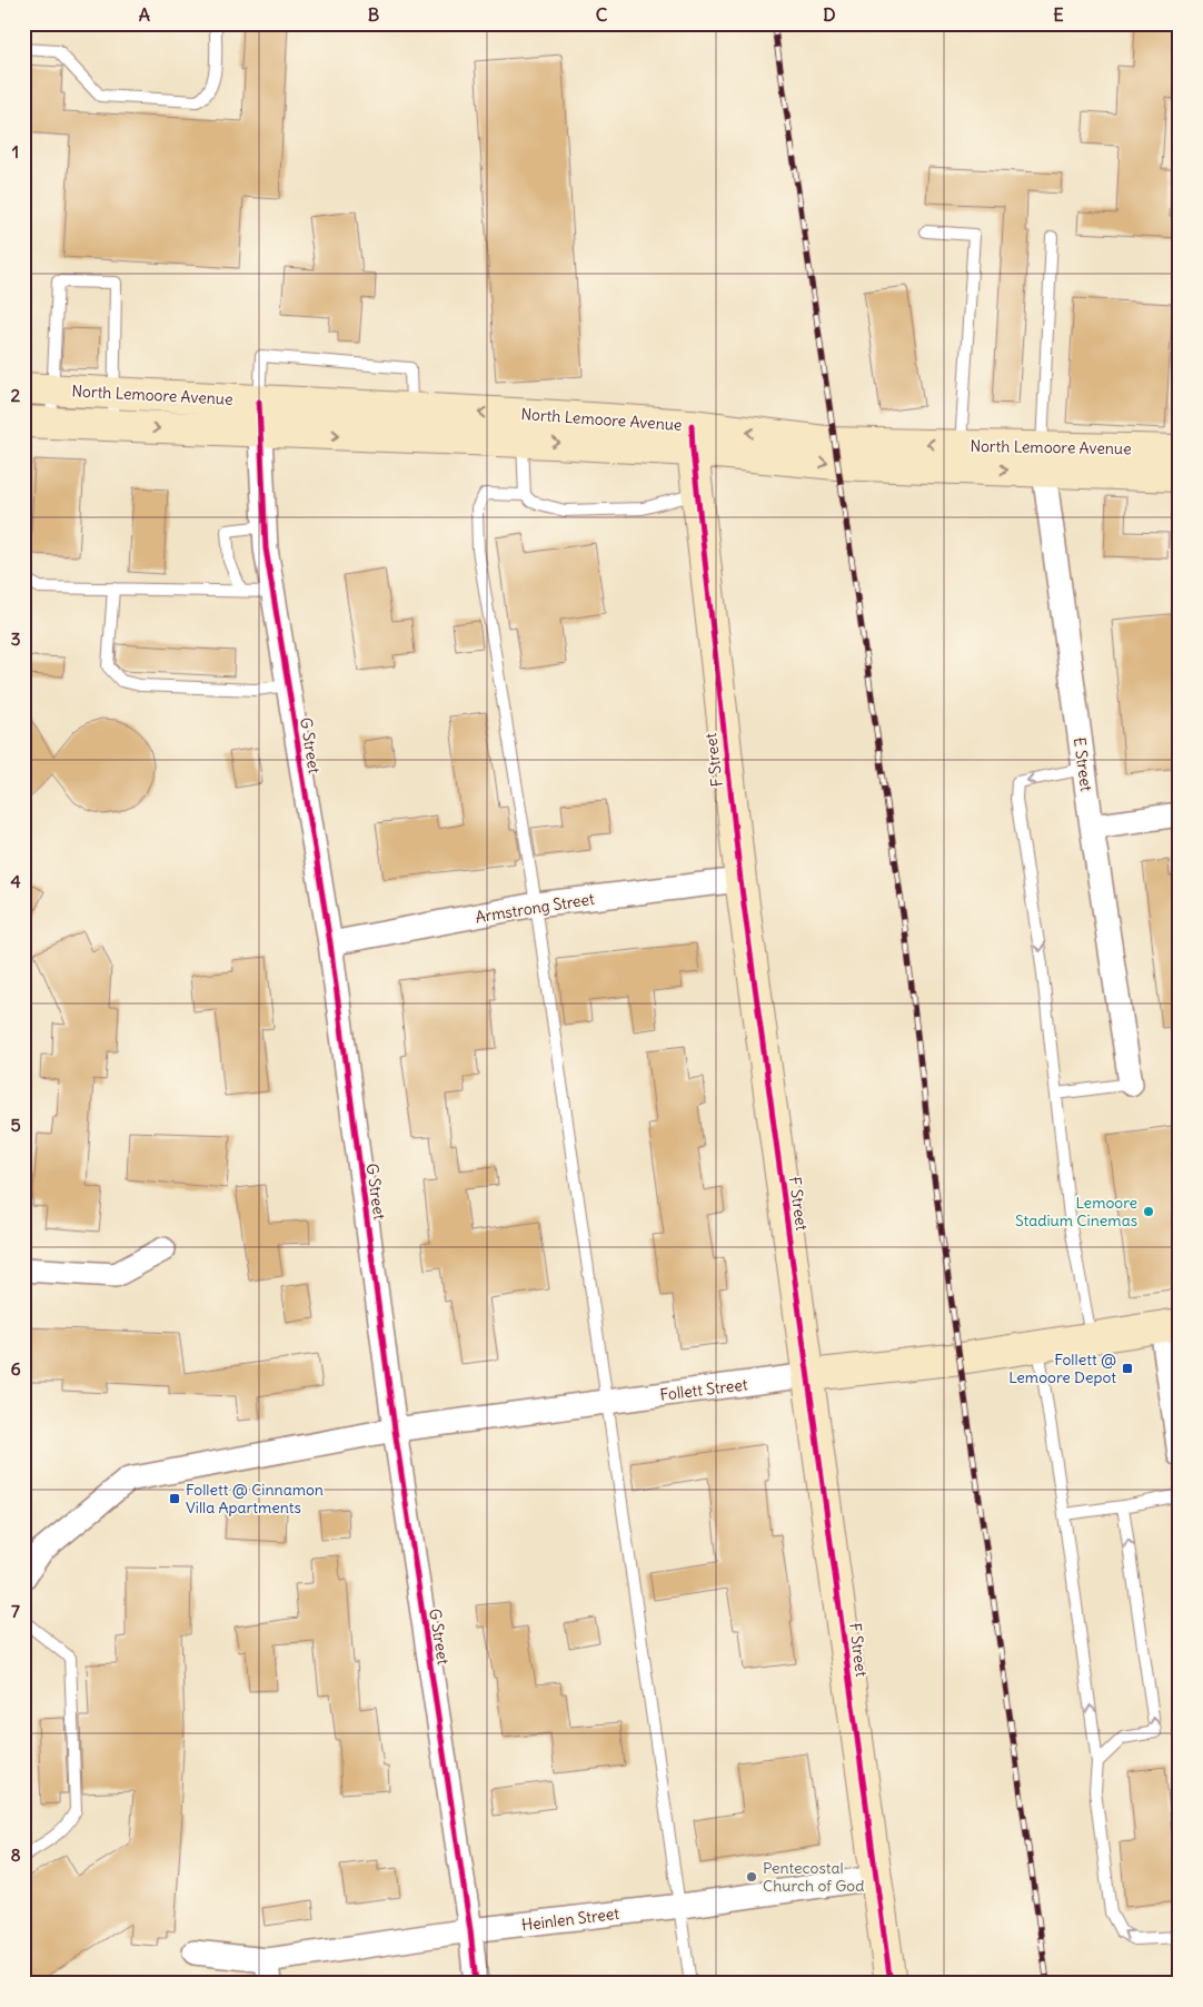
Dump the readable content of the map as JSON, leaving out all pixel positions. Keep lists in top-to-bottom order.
{
  "streets": {
    "main road": ["North Lemoore Avenue", "F Street", "Follett Street"],
    "street": [
      "G Street",
      "E Street",
      "Armstrong Street",
      "Heinlen Street"
    ]
  },
  "crossings": [
    ["North Lemoore Avenue", "G Street"],
    ["North Lemoore Avenue", "F Street"],
    ["North Lemoore Avenue", "E Street"],
    ["G Street", "Armstrong Street"],
    ["G Street", "Follett Street"],
    ["G Street", "Heinlen Street"],
    ["F Street", "Armstrong Street"],
    ["F Street", "Follett Street"],
    ["F Street", "Heinlen Street"]
  ],
  "places": {
    "other": ["Lemoore Stadium Cinemas", "Pentecostal Church of God"],
    "transit": ["Follett @ Lemoore Depot", "Follett @ Cinnamon Villa Apartments"]
  },
  "grid": {
    "columns": [
      "A",
      "B",
      "C",
      "D",
      "E"
    ],
    "rows": [
      "1",
      "2",
      "3",
      "4",
      "5",
      "6",
      "7",
      "8"
    ]
  }
}
